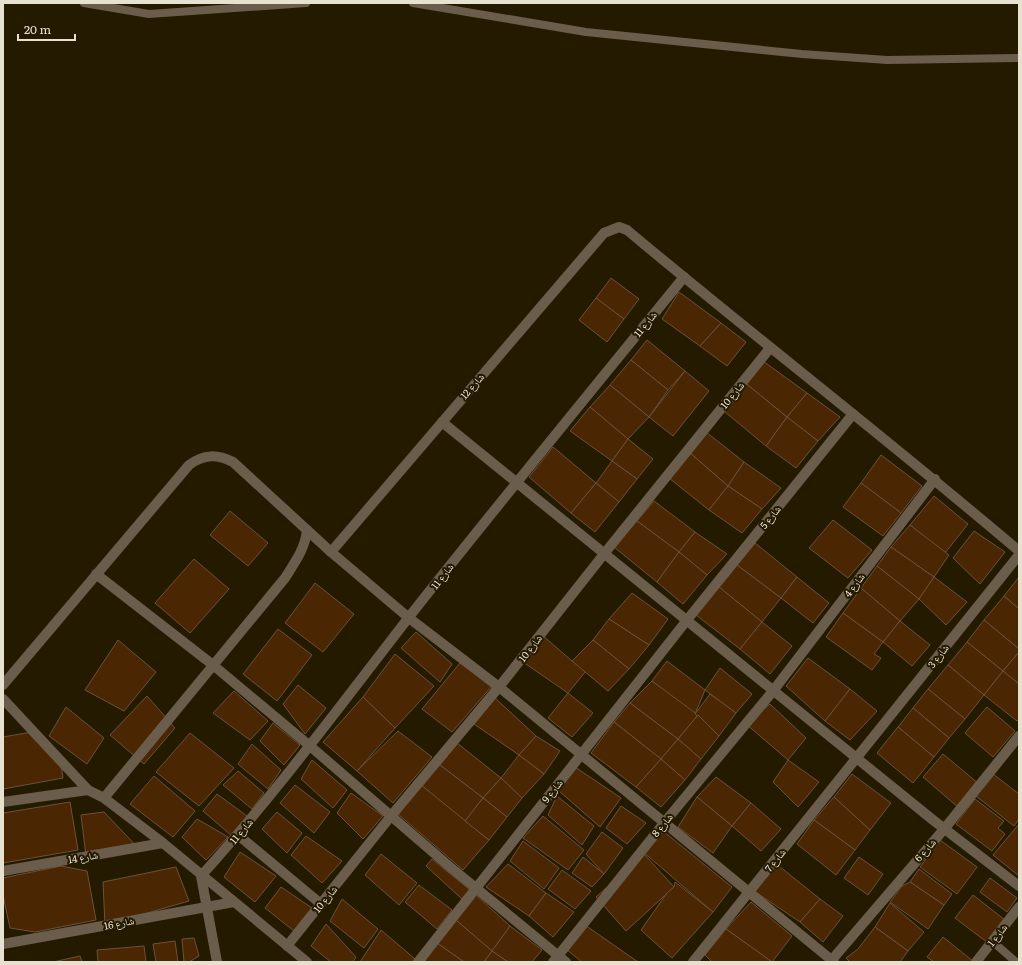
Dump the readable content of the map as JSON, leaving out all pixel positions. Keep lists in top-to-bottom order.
{
  "streets": {
    "street": [
      "شارع 11",
      "شارع 12",
      "شارع 10",
      "شارع 5",
      "شارع 4",
      "شارع 3",
      "شارع 9",
      "شارع 8",
      "شارع 6",
      "شارع 14",
      "شارع 7",
      "شارع 16",
      "شارع 1"
    ]
  },
  "crossings": [
    ["شارع 11", "شارع 12"],
    ["شارع 5", "شارع 9"],
    ["شارع 4", "شارع 8"],
    ["شارع 3", "شارع 7"]
  ],
  "scale_bar": "20 m"
}
